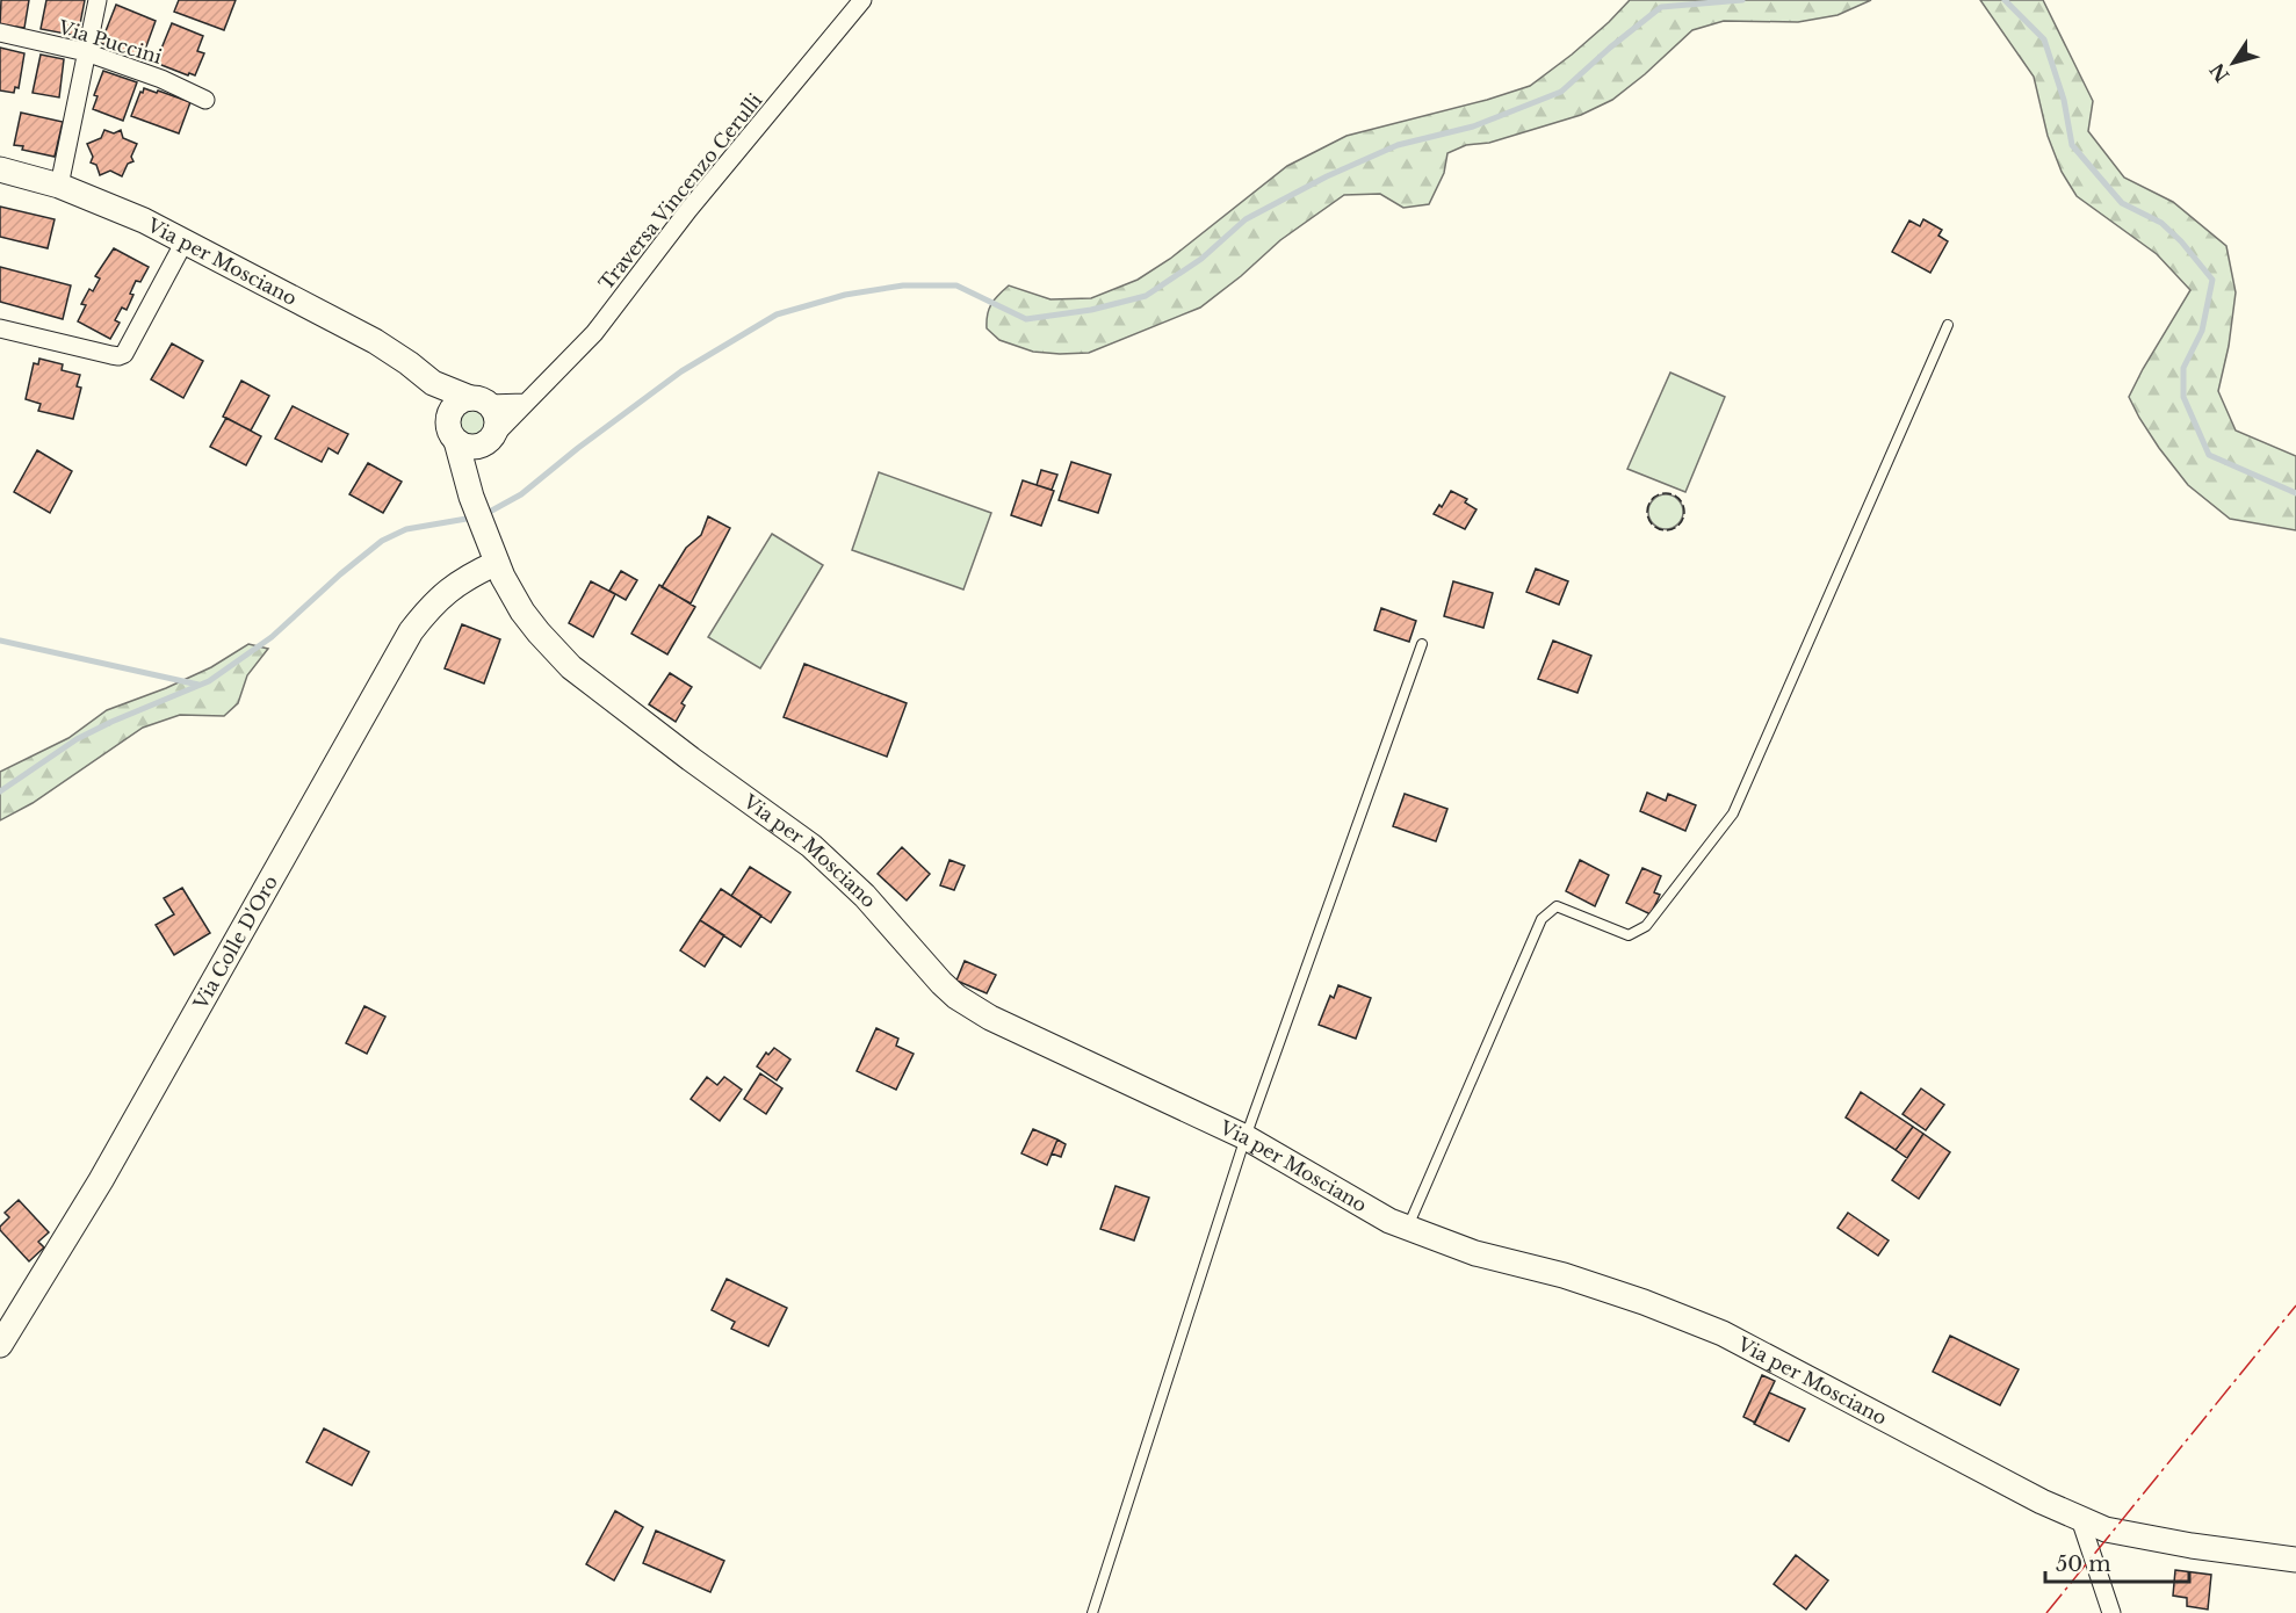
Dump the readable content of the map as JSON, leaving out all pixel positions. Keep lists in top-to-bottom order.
{
  "streets": {
    "main road": ["Via per Mosciano", "Via Colle D'Oro"],
    "street": ["Via Puccini", "Traversa Vincenzo Cerulli"]
  },
  "crossings": [
    ["Traversa Vincenzo Cerulli", "Via per Mosciano"],
    ["Via per Mosciano", "Via Colle D'Oro"]
  ],
  "scale_bar": "50 m",
  "north": "bottom left"
}
